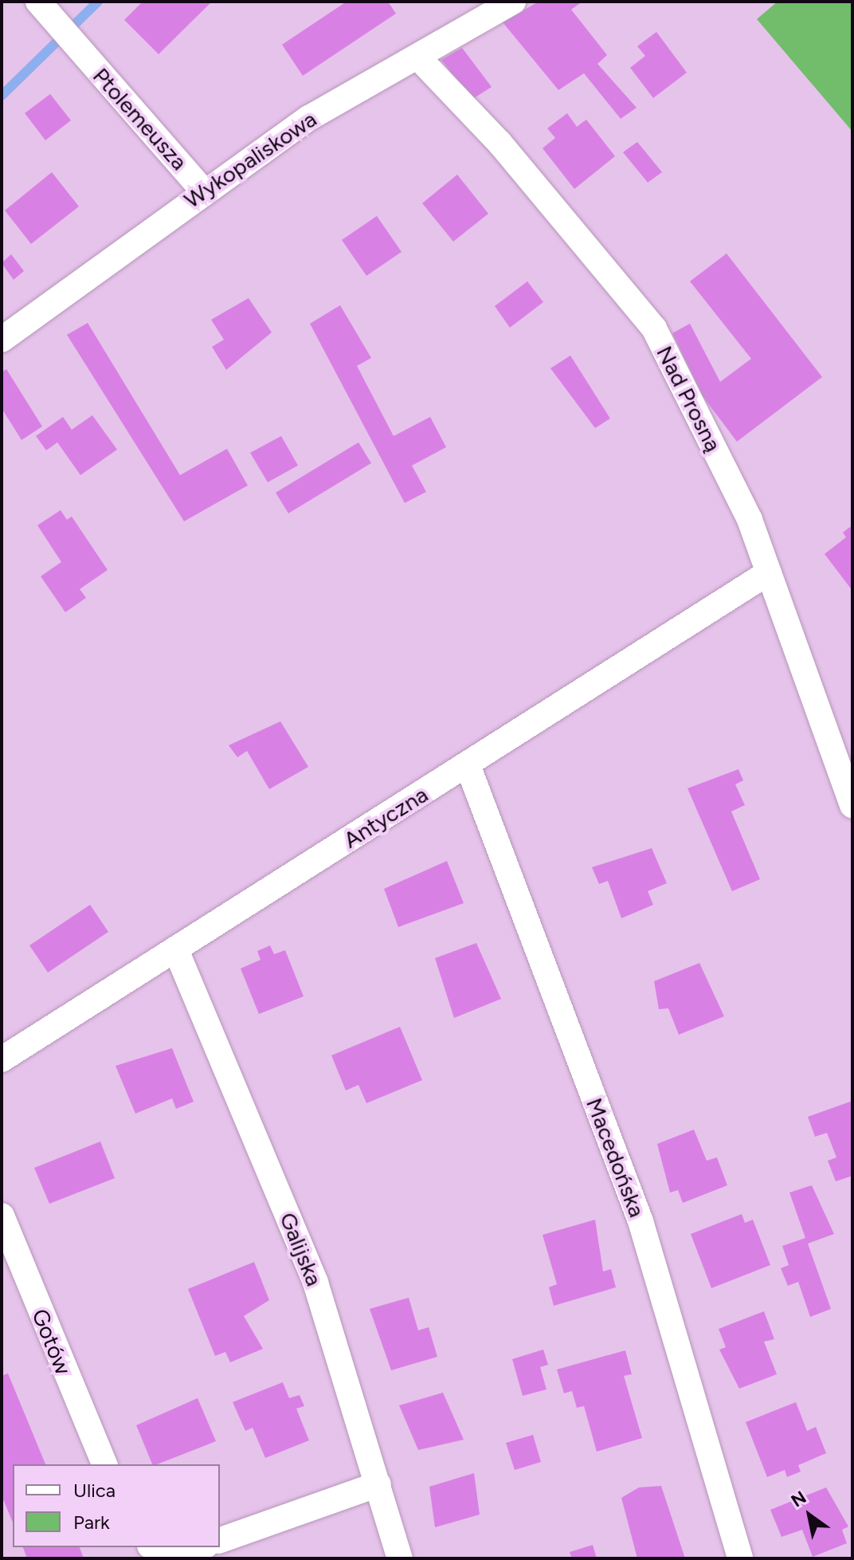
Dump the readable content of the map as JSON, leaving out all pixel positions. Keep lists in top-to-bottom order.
{
  "streets": {
    "street": [
      "Ptolemeusza",
      "Wykopaliskowa",
      "Nad Prosną",
      "Antyczna",
      "Macedońska",
      "Galijska",
      "Gotów"
    ]
  },
  "crossings": [
    ["Ptolemeusza", "Wykopaliskowa"],
    ["Wykopaliskowa", "Nad Prosną"],
    ["Nad Prosną", "Antyczna"],
    ["Antyczna", "Macedońska"],
    ["Antyczna", "Galijska"]
  ],
  "legend": ["Ulica", "Park"],
  "north": "top left"
}
